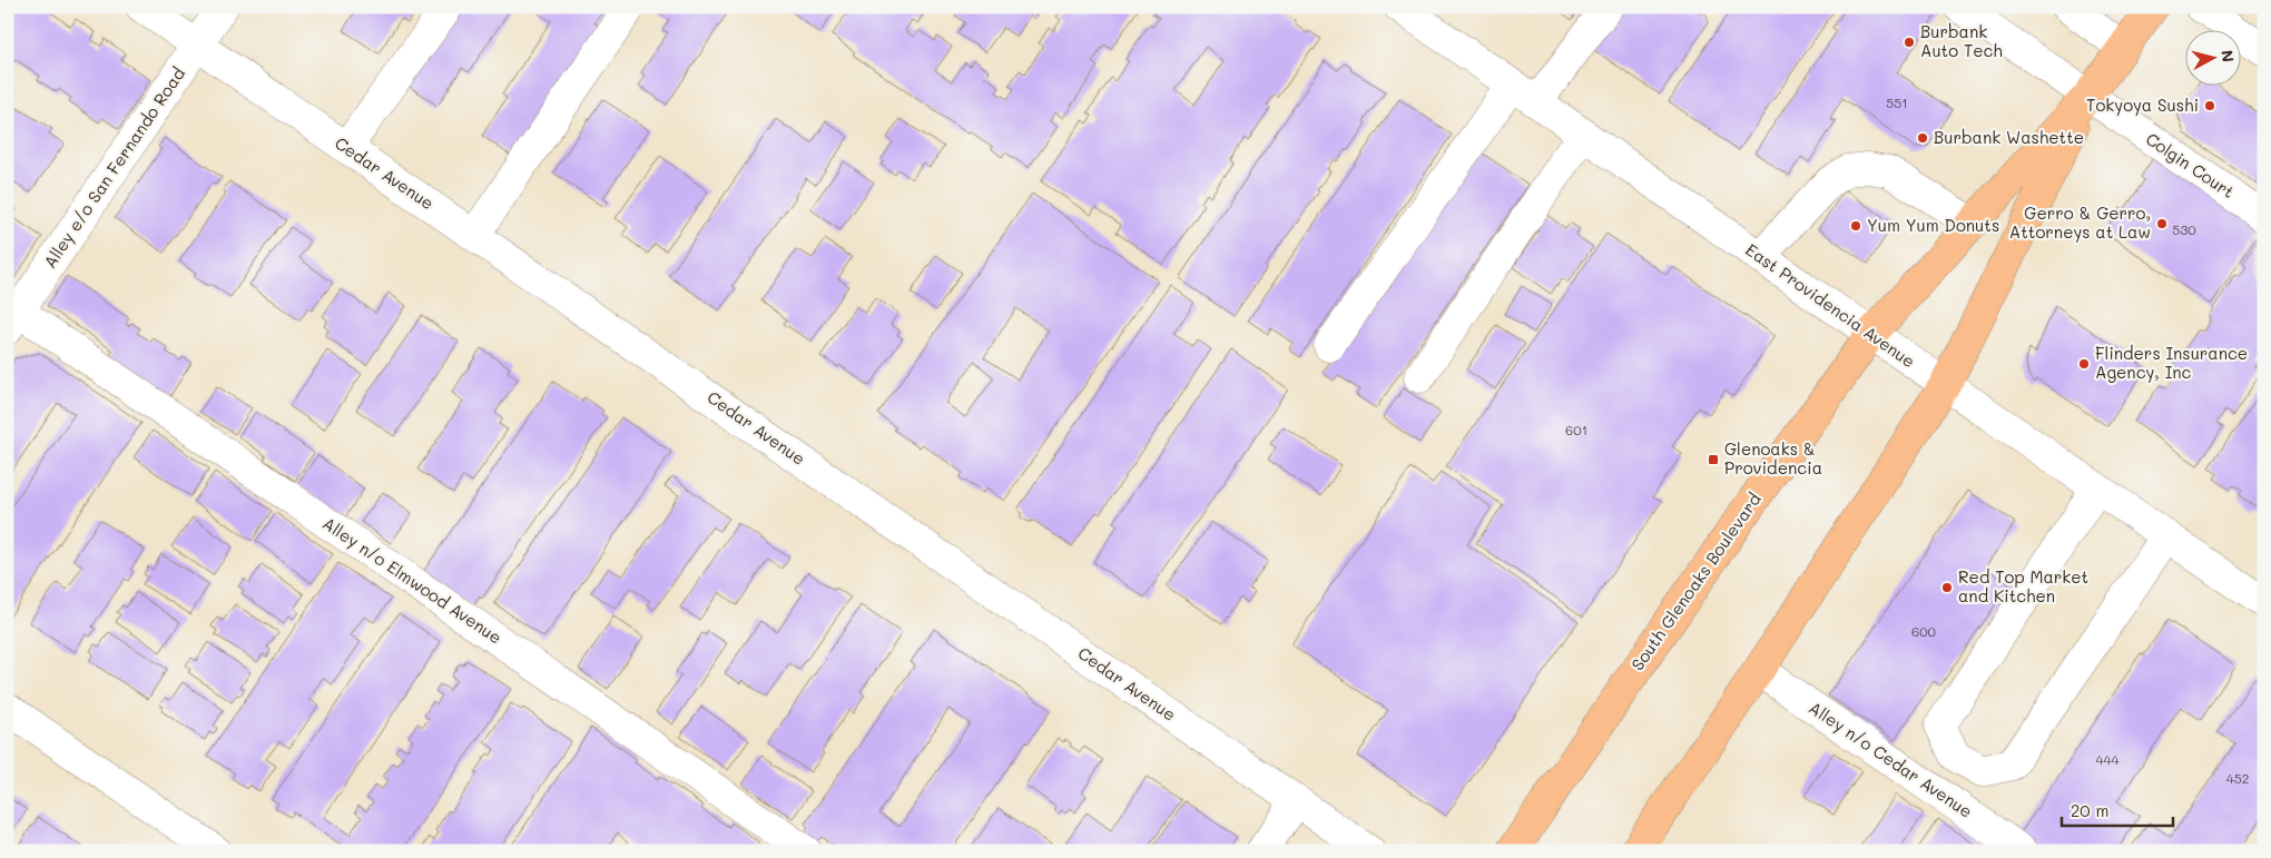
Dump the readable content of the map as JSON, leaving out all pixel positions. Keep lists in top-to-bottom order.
{
  "streets": {
    "main road": ["South Glenoaks Boulevard"],
    "street": [
      "Colgin Court",
      "Alley e/o San Fernando Road",
      "Cedar Avenue",
      "East Providencia Avenue",
      "Alley n/o Elmwood Avenue",
      "Alley n/o Cedar Avenue"
    ]
  },
  "crossings": [
    ["Colgin Court", "South Glenoaks Boulevard"],
    ["Alley e/o San Fernando Road", "Cedar Avenue"],
    ["Alley e/o San Fernando Road", "Alley n/o Elmwood Avenue"],
    ["East Providencia Avenue", "South Glenoaks Boulevard"],
    ["South Glenoaks Boulevard", "Alley n/o Cedar Avenue"]
  ],
  "places": {
    "other": [
      "Burbank Auto Tech",
      "Tokyoya Sushi",
      "Burbank Washette",
      "Gerro & Gerro, Attorneys at Law",
      "Yum Yum Donuts",
      "Flinders Insurance Agency, Inc",
      "Red Top Market and Kitchen"
    ],
    "transit": ["Glenoaks & Providencia"]
  },
  "house_numbers": [
    "551",
    "530",
    "601",
    "600",
    "444",
    "452"
  ],
  "scale_bar": "20 m",
  "north": "right"
}
